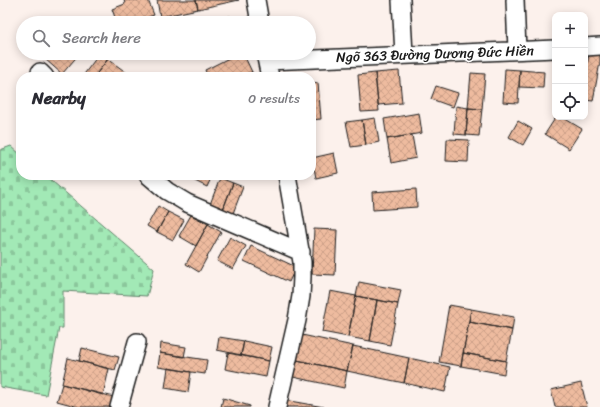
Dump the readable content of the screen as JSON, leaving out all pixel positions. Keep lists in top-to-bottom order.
{
  "streets": {
    "street": ["Ngõ 363 Đường Dương Đức Hiền"]
  },
  "page": {
    "map_buttons": ["+", "−"],
    "search": "Search here",
    "heading": ["Nearby", "0 results"]
  }
}
